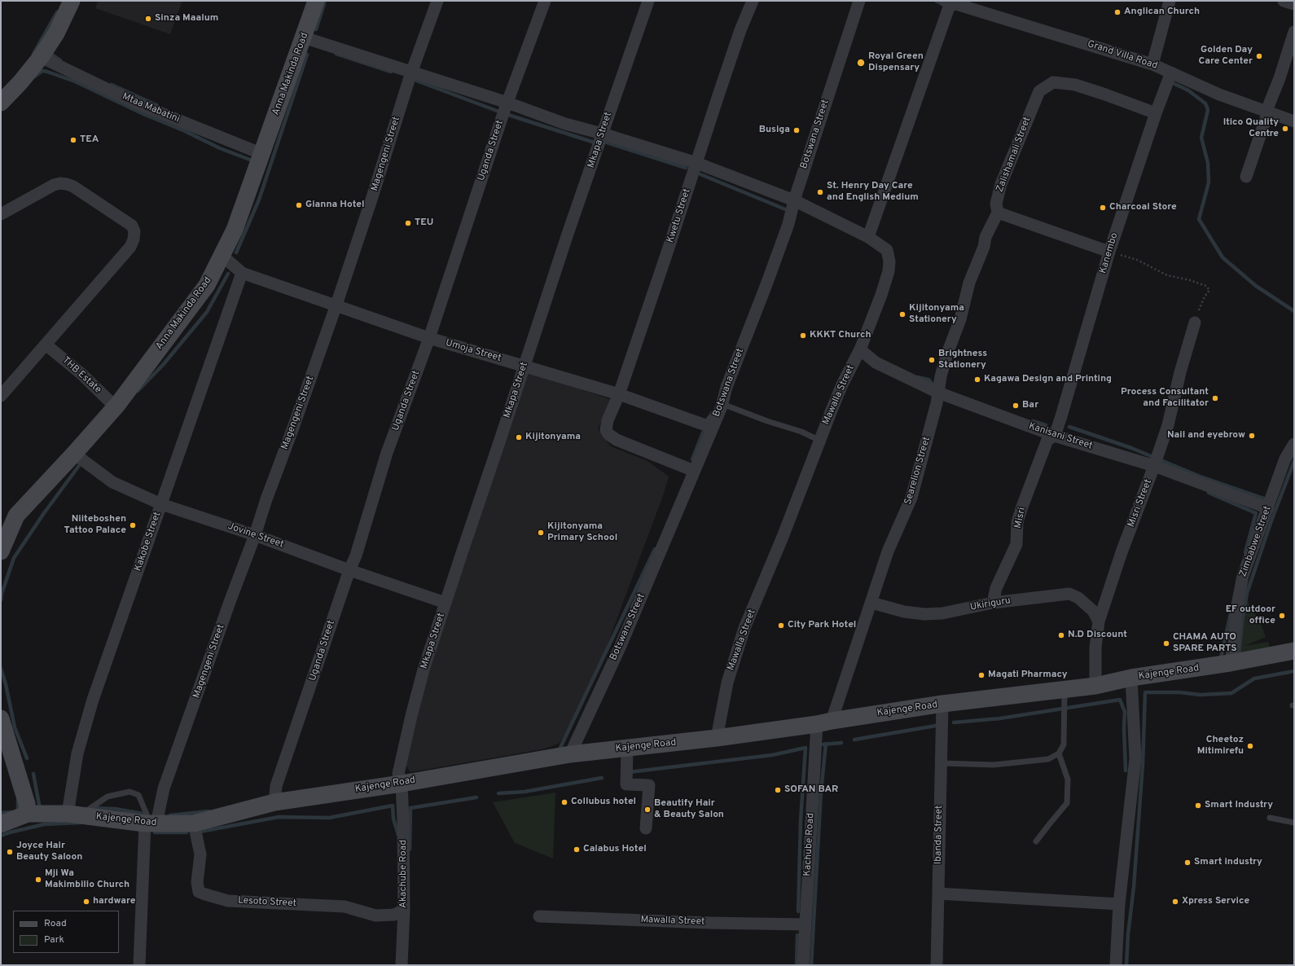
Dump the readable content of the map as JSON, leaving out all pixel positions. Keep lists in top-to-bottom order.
{
  "streets": {
    "street": [
      "Grand Villa Road",
      "Anna Makinda Road",
      "Mtaa Mabatini",
      "Botswana Street",
      "Mkapa Street",
      "Uganda Street",
      "Magengeni Street",
      "Zalishamali Street",
      "Kwetu Street",
      "Kanembo",
      "Umoja Street",
      "THB Estate",
      "Mawalla Street",
      "Kanisani Street",
      "Searelion Street",
      "Misri Street",
      "Misri",
      "Jovine Street",
      "Kakobe Street",
      "Zimbabwe Street",
      "Ukiriguru",
      "Kajenge Road",
      "Ibanda Street",
      "Kachube Road",
      "Akachube Road",
      "Lesoto Street"
    ]
  },
  "crossings": [
    ["Grand Villa Road", "Kanembo"],
    ["Anna Makinda Road", "Mtaa Mabatini"],
    ["Anna Makinda Road", "Umoja Street"],
    ["Anna Makinda Road", "THB Estate"],
    ["Anna Makinda Road", "Mawalla Street"],
    ["Anna Makinda Road", "Jovine Street"],
    ["Botswana Street", "Kwetu Street"],
    ["Botswana Street", "Umoja Street"],
    ["Botswana Street", "Mawalla Street"],
    ["Botswana Street", "Kajenge Road"],
    ["Mkapa Street", "Umoja Street"],
    ["Mkapa Street", "Mawalla Street"],
    ["Mkapa Street", "Jovine Street"],
    ["Mkapa Street", "Kajenge Road"],
    ["Mkapa Street", "Akachube Road"],
    ["Uganda Street", "Umoja Street"],
    ["Uganda Street", "Mawalla Street"],
    ["Uganda Street", "Jovine Street"],
    ["Uganda Street", "Kajenge Road"],
    ["Magengeni Street", "Umoja Street"],
    ["Magengeni Street", "Mawalla Street"],
    ["Magengeni Street", "Jovine Street"],
    ["Magengeni Street", "Kajenge Road"],
    ["Zalishamali Street", "Kanembo"],
    ["Zalishamali Street", "Kanisani Street"],
    ["Zalishamali Street", "Searelion Street"],
    ["Kwetu Street", "Umoja Street"],
    ["Kwetu Street", "Mawalla Street"],
    ["Kanembo", "Kanisani Street"],
    ["Kanembo", "Misri"],
    ["Umoja Street", "Kakobe Street"],
    ["Mawalla Street", "Kanisani Street"],
    ["Mawalla Street", "Kajenge Road"],
    ["Mawalla Street", "Kachube Road"],
    ["Kanisani Street", "Searelion Street"],
    ["Kanisani Street", "Misri Street"],
    ["Kanisani Street", "Misri"],
    ["Kanisani Street", "Zimbabwe Street"],
    ["Searelion Street", "Ukiriguru"],
    ["Searelion Street", "Kajenge Road"],
    ["Searelion Street", "Kachube Road"],
    ["Misri Street", "Ukiriguru"],
    ["Misri Street", "Kajenge Road"],
    ["Misri", "Ukiriguru"],
    ["Jovine Street", "Kakobe Street"],
    ["Kakobe Street", "Kajenge Road"],
    ["Zimbabwe Street", "Kajenge Road"],
    ["Kajenge Road", "Ibanda Street"],
    ["Kajenge Road", "Kachube Road"],
    ["Kajenge Road", "Akachube Road"],
    ["Kajenge Road", "Lesoto Street"],
    ["Akachube Road", "Lesoto Street"]
  ],
  "places": [
    "Anglican Church",
    "Sinza Maalum",
    "Golden Day Care Center",
    "Royal Green Dispensary",
    "Itico Quality Centre",
    "Busiga",
    "TEA",
    "St. Henry Day Care and English Medium",
    "Gianna Hotel",
    "Charcoal Store",
    "TEU",
    "Kijitonyama Stationery",
    "KKKT Church",
    "Brightness Stationery",
    "Kagawa Design and Printing",
    "Process Consultant and Facilitator",
    "Bar",
    "Nail and eyebrow",
    "Kijitonyama",
    "Niiteboshen Tattoo Palace",
    "Kijitonyama Primary School",
    "EF outdoor office",
    "City Park Hotel",
    "N.D Discount",
    "CHAMA AUTO SPARE PARTS",
    "Magati Pharmacy",
    "Cheetoz Mitimirefu",
    "SOFAN BAR",
    "Collubus hotel",
    "Smart Industry",
    "Beautify Hair & Beauty Salon",
    "Calabus Hotel",
    "Joyce Hair Beauty Saloon",
    "Smart industry",
    "Mji Wa Makimbilio Church",
    "hardware",
    "Xpress Service"
  ],
  "legend": ["Road", "Park"]
}
